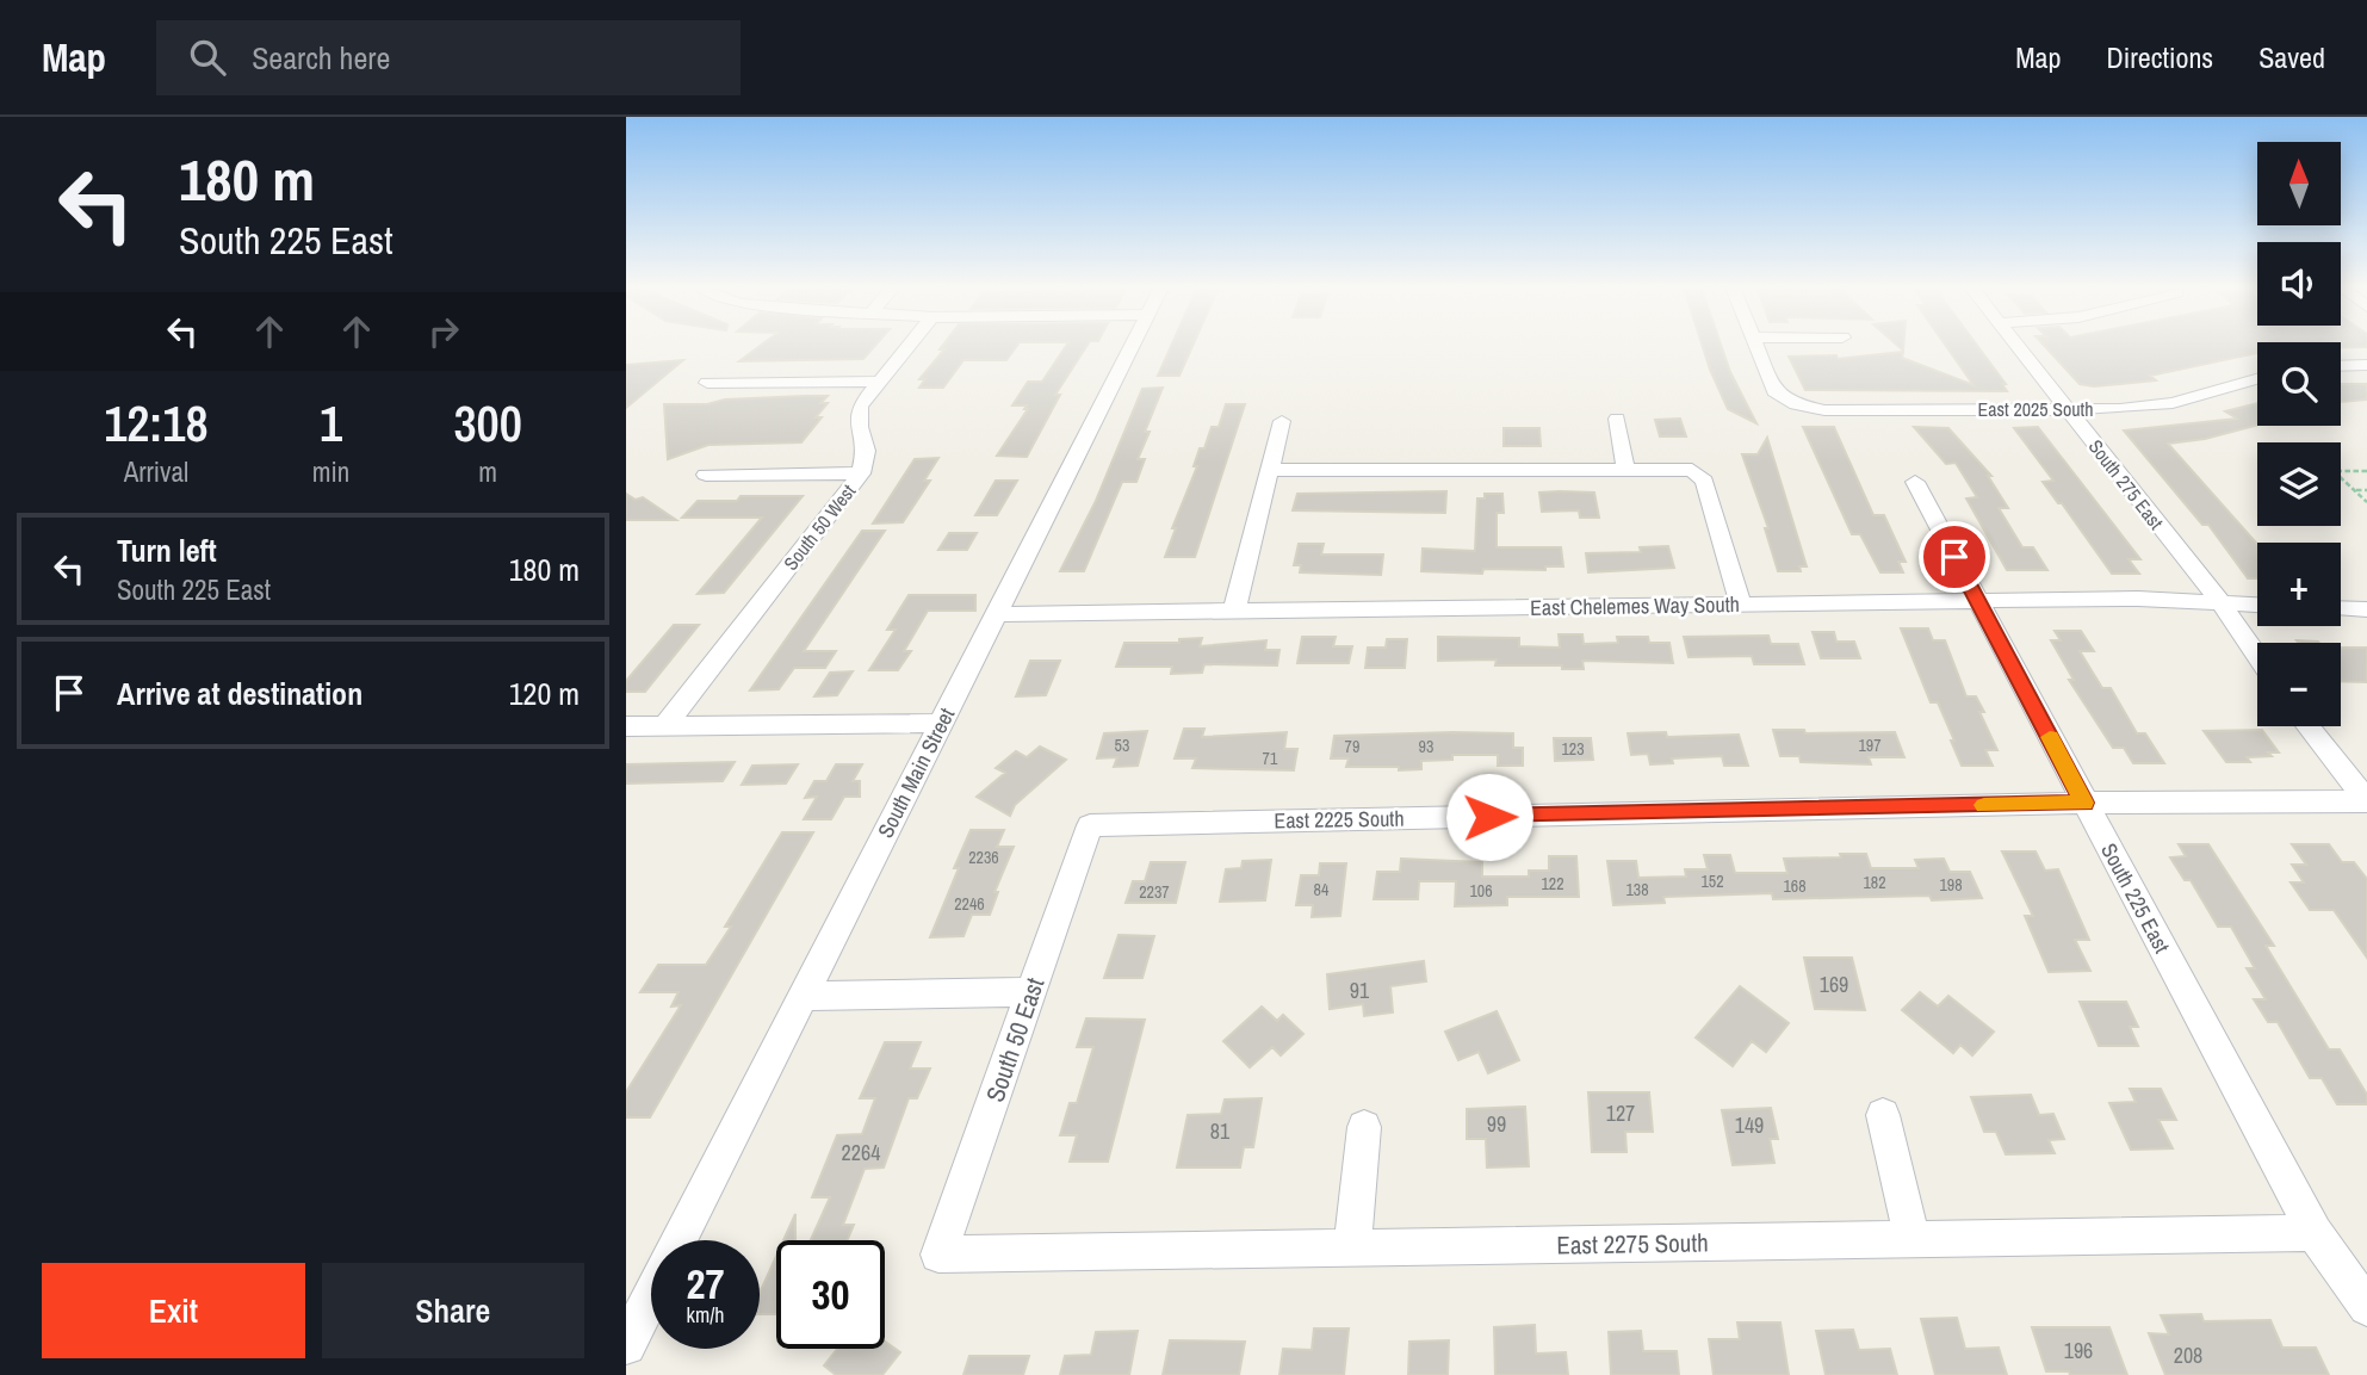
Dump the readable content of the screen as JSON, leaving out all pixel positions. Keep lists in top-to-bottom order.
{
  "streets": {
    "street": [
      "East 2025 South",
      "South 275 East",
      "South 50 West",
      "East Chelemes Way South",
      "South Main Street",
      "East 2225 South",
      "South 225 East",
      "South 50 East",
      "East 2275 South"
    ]
  },
  "crossings": [
    ["East 2025 South", "South 275 East"],
    ["South 275 East", "East Chelemes Way South"],
    ["East Chelemes Way South", "South Main Street"],
    ["East Chelemes Way South", "South 225 East"],
    ["East 2225 South", "South 225 East"],
    ["East 2225 South", "South 50 East"],
    ["South 225 East", "East 2275 South"],
    ["South 50 East", "East 2275 South"]
  ],
  "house_numbers": [
    "53",
    "197",
    "79",
    "93",
    "123",
    "71",
    "2236",
    "152",
    "182",
    "122",
    "198",
    "168",
    "84",
    "138",
    "106",
    "2237",
    "2246",
    "169",
    "91",
    "127",
    "99",
    "149",
    "81",
    "2264",
    "196",
    "208"
  ],
  "north": "top",
  "page": {
    "header": "Map",
    "search": "Search here",
    "nav": ["Map", "Directions", "Saved"],
    "turn": ["180 m", "South 225 East"],
    "map_buttons": ["+", "−"],
    "eta": [
      "12:18",
      "Arrival",
      "1",
      "min",
      "300",
      "m"
    ],
    "list": [
      {
        "name": "Turn left",
        "note": "South 225 East",
        "value": "180 m"
      },
      {
        "name": "Arrive at destination",
        "value": "120 m"
      }
    ],
    "speed": "27 km/h",
    "limit": "30",
    "buttons": ["Exit", "Share"]
  }
}
